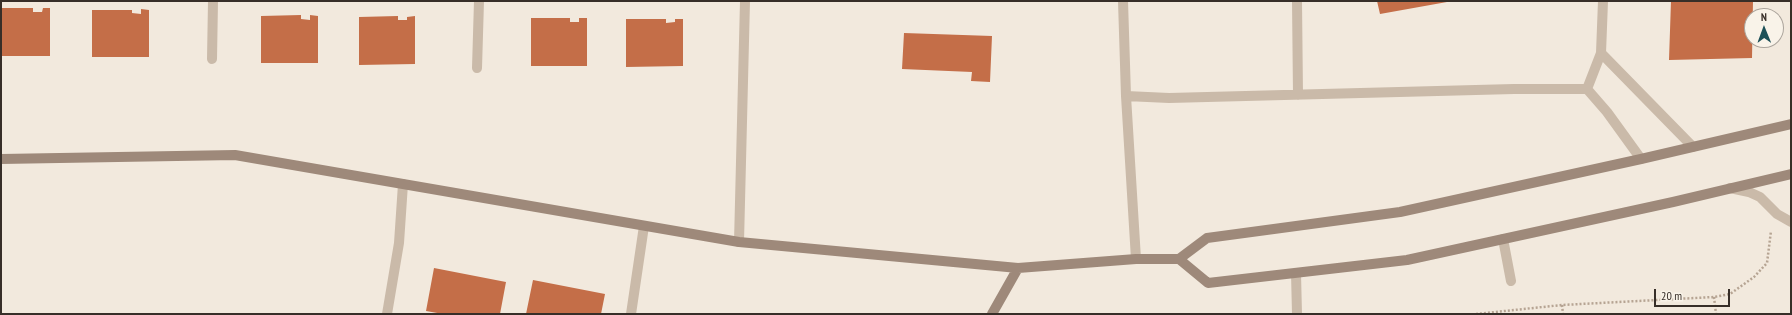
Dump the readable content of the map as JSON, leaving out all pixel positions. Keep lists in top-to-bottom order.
{
  "scale_bar": "20 m",
  "north": "top"
}
